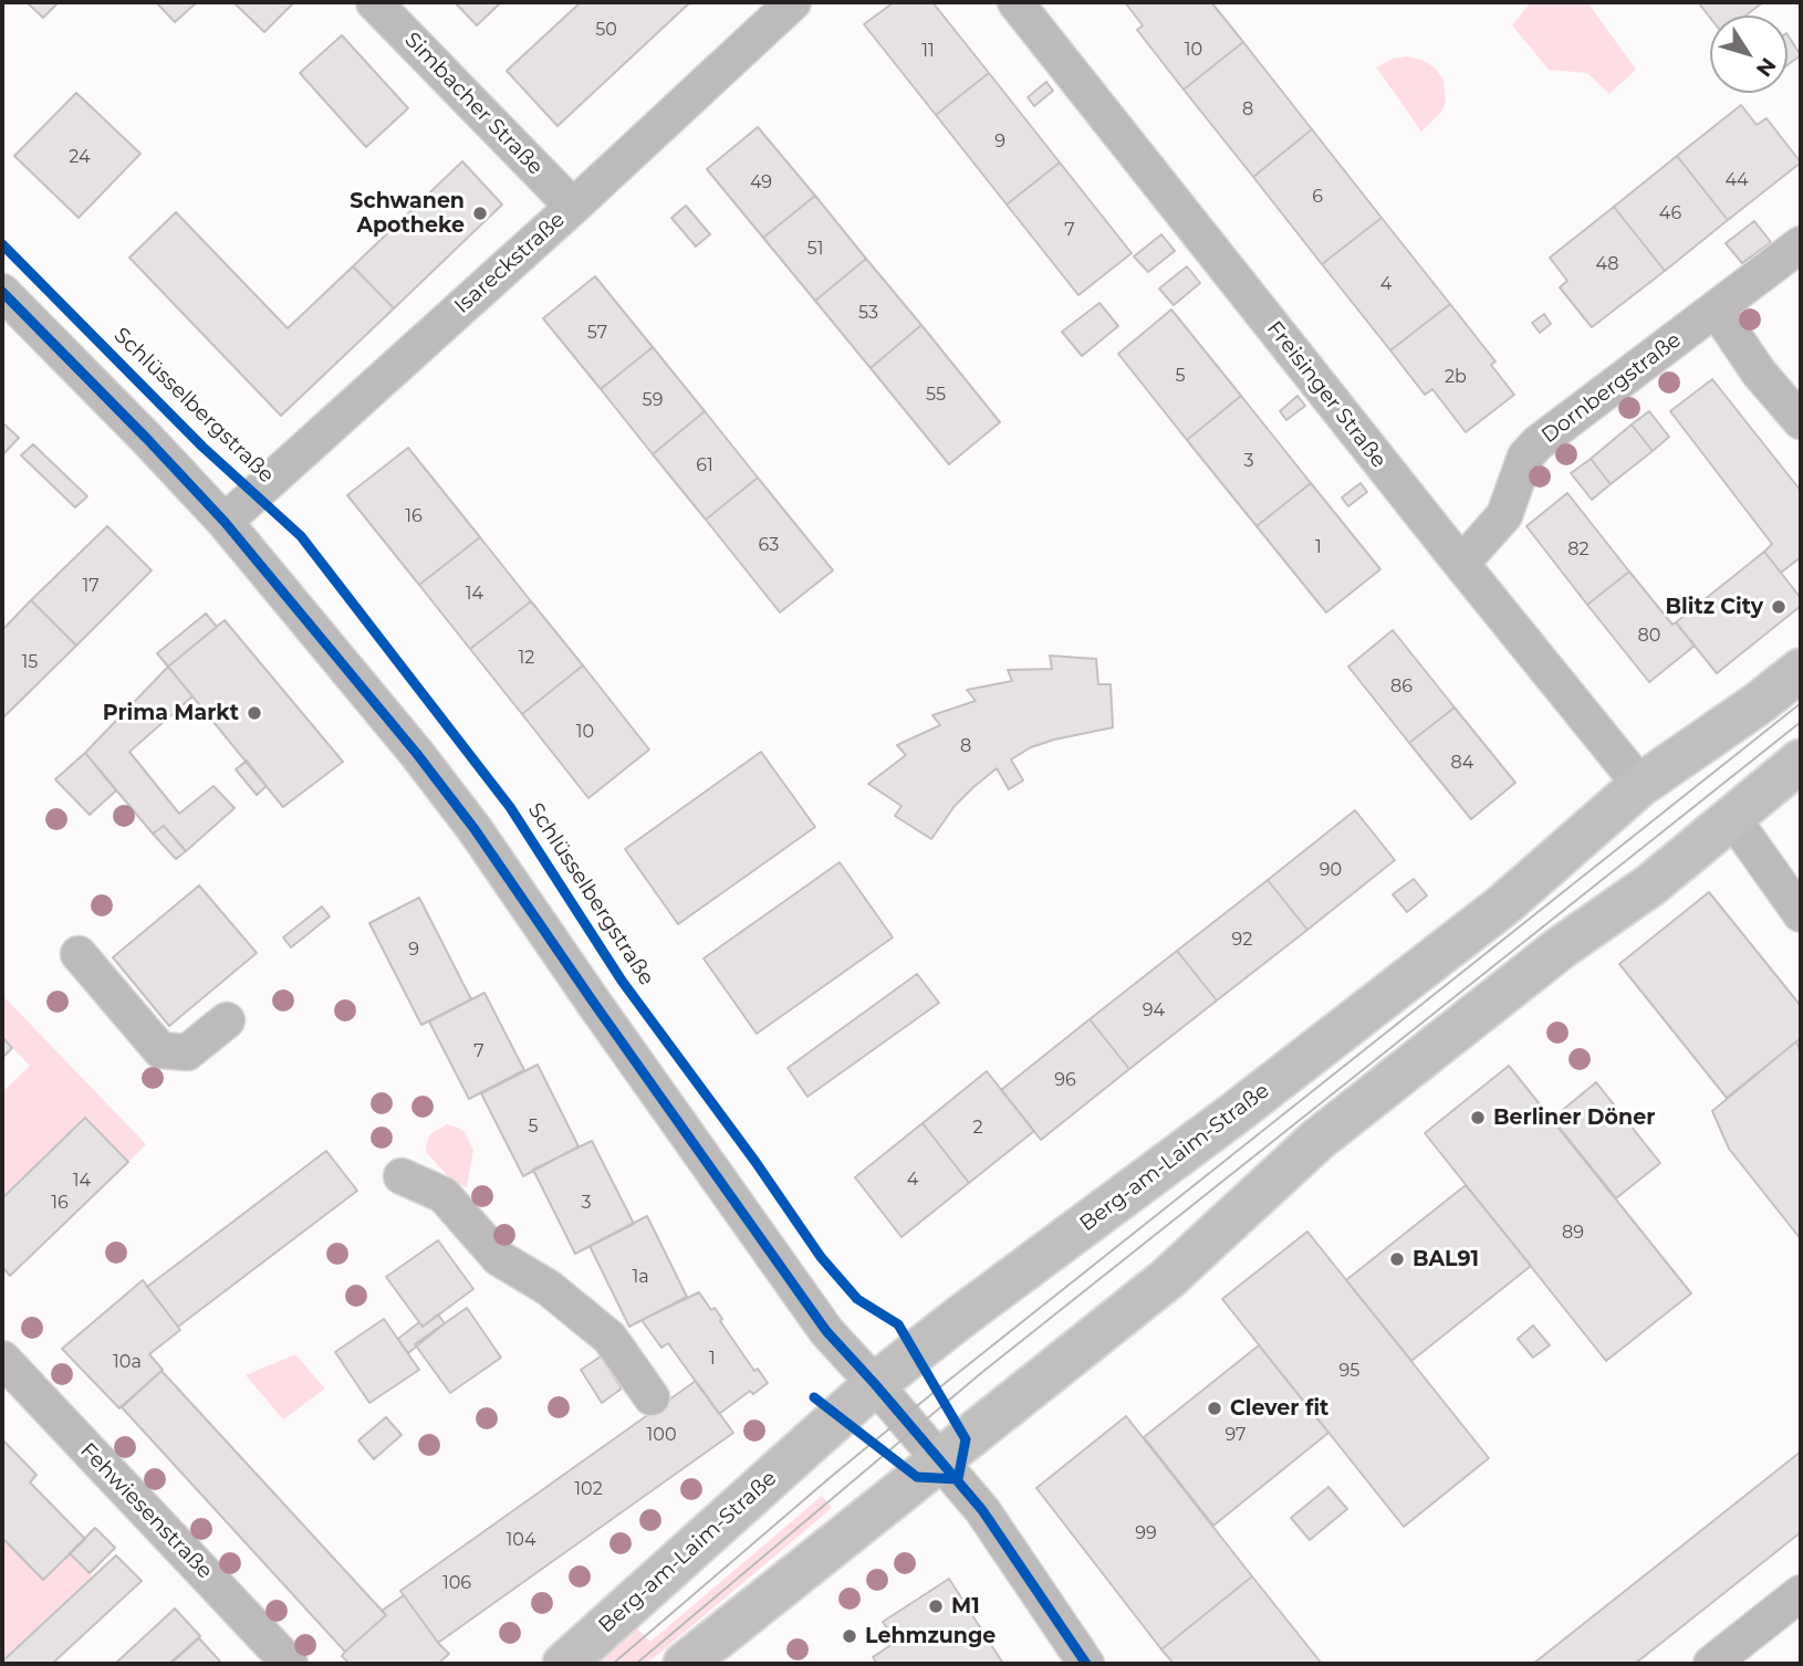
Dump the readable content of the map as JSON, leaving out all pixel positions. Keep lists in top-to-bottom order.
{
  "streets": {
    "main road": ["Berg-am-Laim-Straße"],
    "street": [
      "Simbacher Straße",
      "Isareckstraße",
      "Dornbergstraße",
      "Freisinger Straße",
      "Fehwiesenstraße"
    ],
    "cycle path": ["Schlüsselbergstraße"]
  },
  "crossings": [
    ["Simbacher Straße", "Isareckstraße"],
    ["Dornbergstraße", "Freisinger Straße"],
    ["Freisinger Straße", "Berg-am-Laim-Straße"]
  ],
  "places": [
    "Schwanen Apotheke",
    "Blitz City",
    "Prima Markt",
    "Berliner Döner",
    "BAL91",
    "Clever fit",
    "M1",
    "Lehmzunge"
  ],
  "house_numbers": [
    "50",
    "10",
    "11",
    "8",
    "9",
    "24",
    "44",
    "49",
    "6",
    "46",
    "7",
    "51",
    "48",
    "4",
    "53",
    "57",
    "5",
    "2b",
    "55",
    "59",
    "3",
    "61",
    "16",
    "63",
    "1",
    "82",
    "17",
    "14",
    "80",
    "12",
    "15",
    "86",
    "10",
    "8",
    "84",
    "90",
    "92",
    "9",
    "94",
    "7",
    "96",
    "5",
    "2",
    "4",
    "14",
    "16",
    "3",
    "89",
    "1a",
    "1",
    "10a",
    "95",
    "100",
    "97",
    "102",
    "99",
    "104",
    "106"
  ],
  "north": "bottom right"
}
